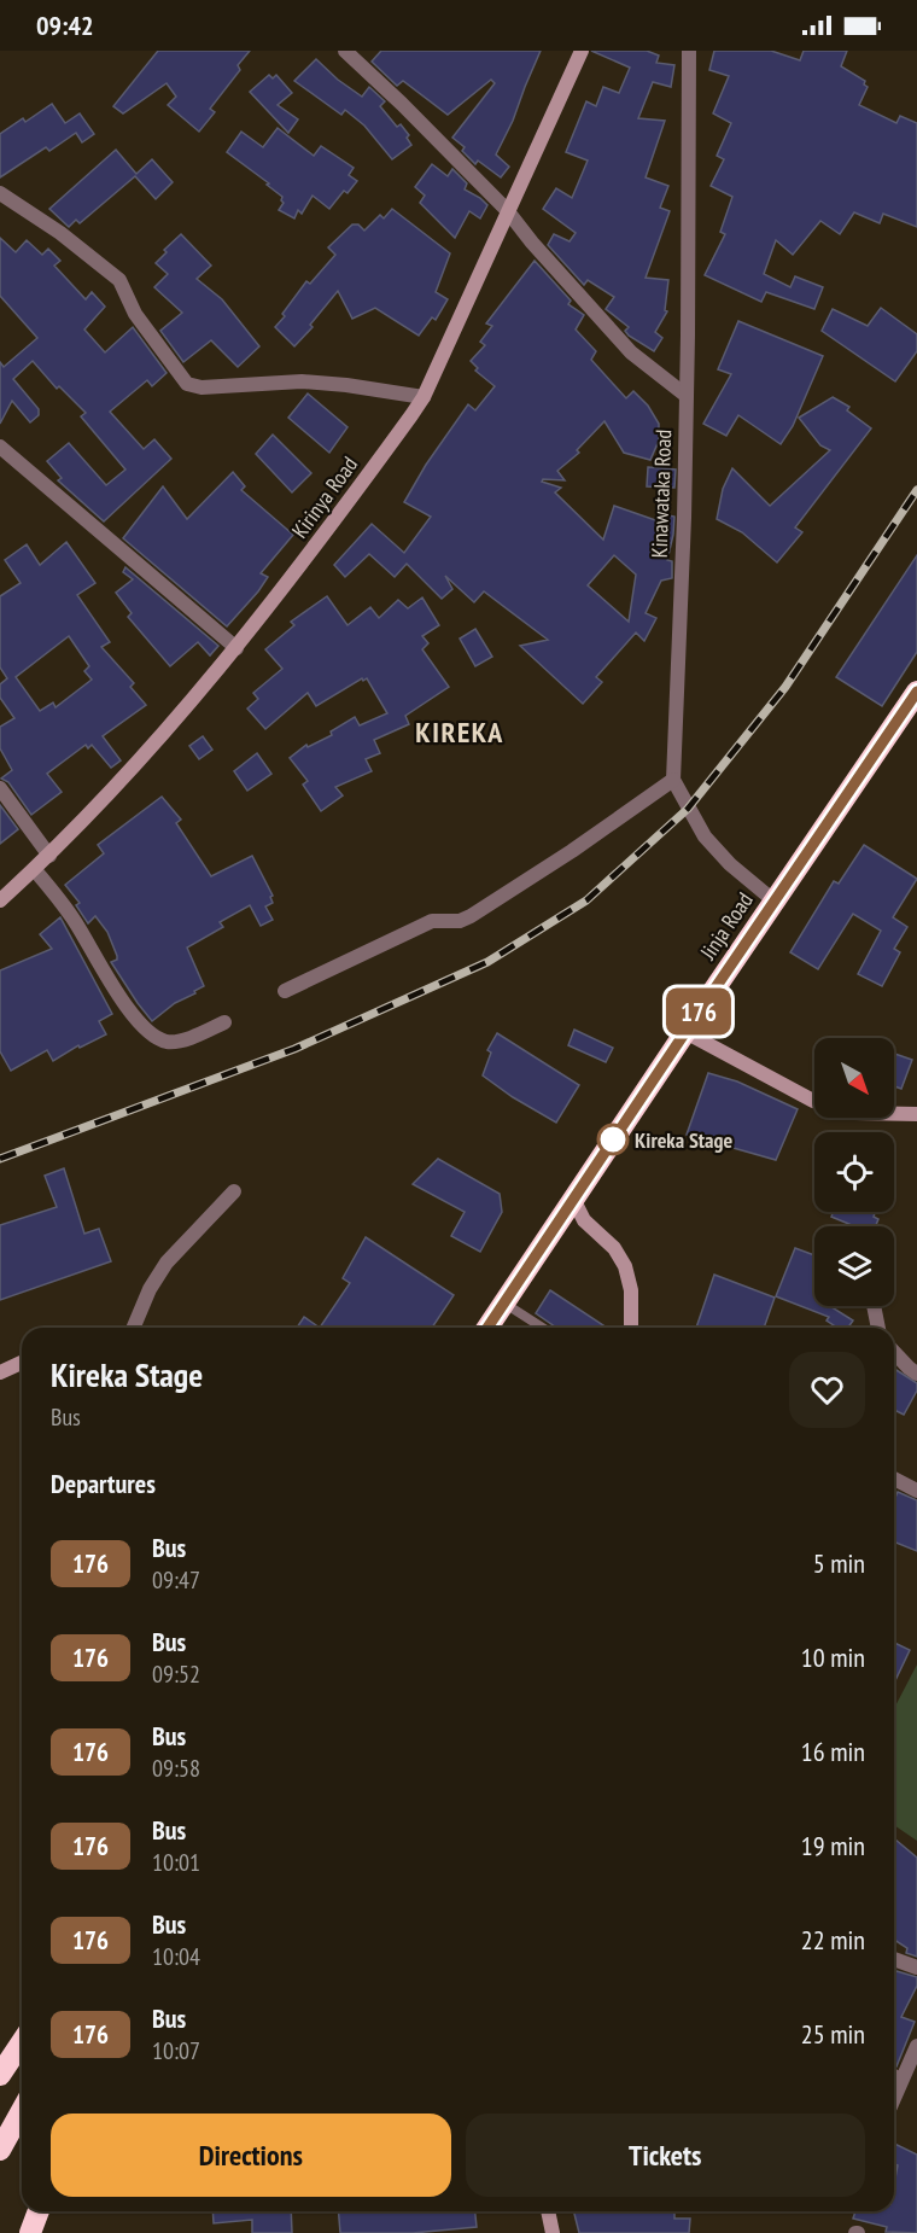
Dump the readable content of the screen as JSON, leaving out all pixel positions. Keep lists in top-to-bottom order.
{
  "streets": {
    "highway": ["Jinja Road"],
    "main road": ["Kirinya Road"],
    "street": ["Kinawataka Road"]
  },
  "districts": ["KIREKA"],
  "places": ["Kireka Stage"],
  "lines": ["bus line 176"],
  "north": "bottom right",
  "page": {
    "status": "09:42",
    "on_map": "176",
    "heading": [
      ["Kireka Stage", "Bus"],
      "Departures"
    ],
    "list": [
      {
        "mark": "176",
        "name": "Bus",
        "note": "09:47",
        "value": "5 min"
      },
      {
        "mark": "176",
        "name": "Bus",
        "note": "09:52",
        "value": "10 min"
      },
      {
        "mark": "176",
        "name": "Bus",
        "note": "09:58",
        "value": "16 min"
      },
      {
        "mark": "176",
        "name": "Bus",
        "note": "10:01",
        "value": "19 min"
      },
      {
        "mark": "176",
        "name": "Bus",
        "note": "10:04",
        "value": "22 min"
      },
      {
        "mark": "176",
        "name": "Bus",
        "note": "10:07",
        "value": "25 min"
      }
    ],
    "buttons": ["Directions", "Tickets"]
  }
}
